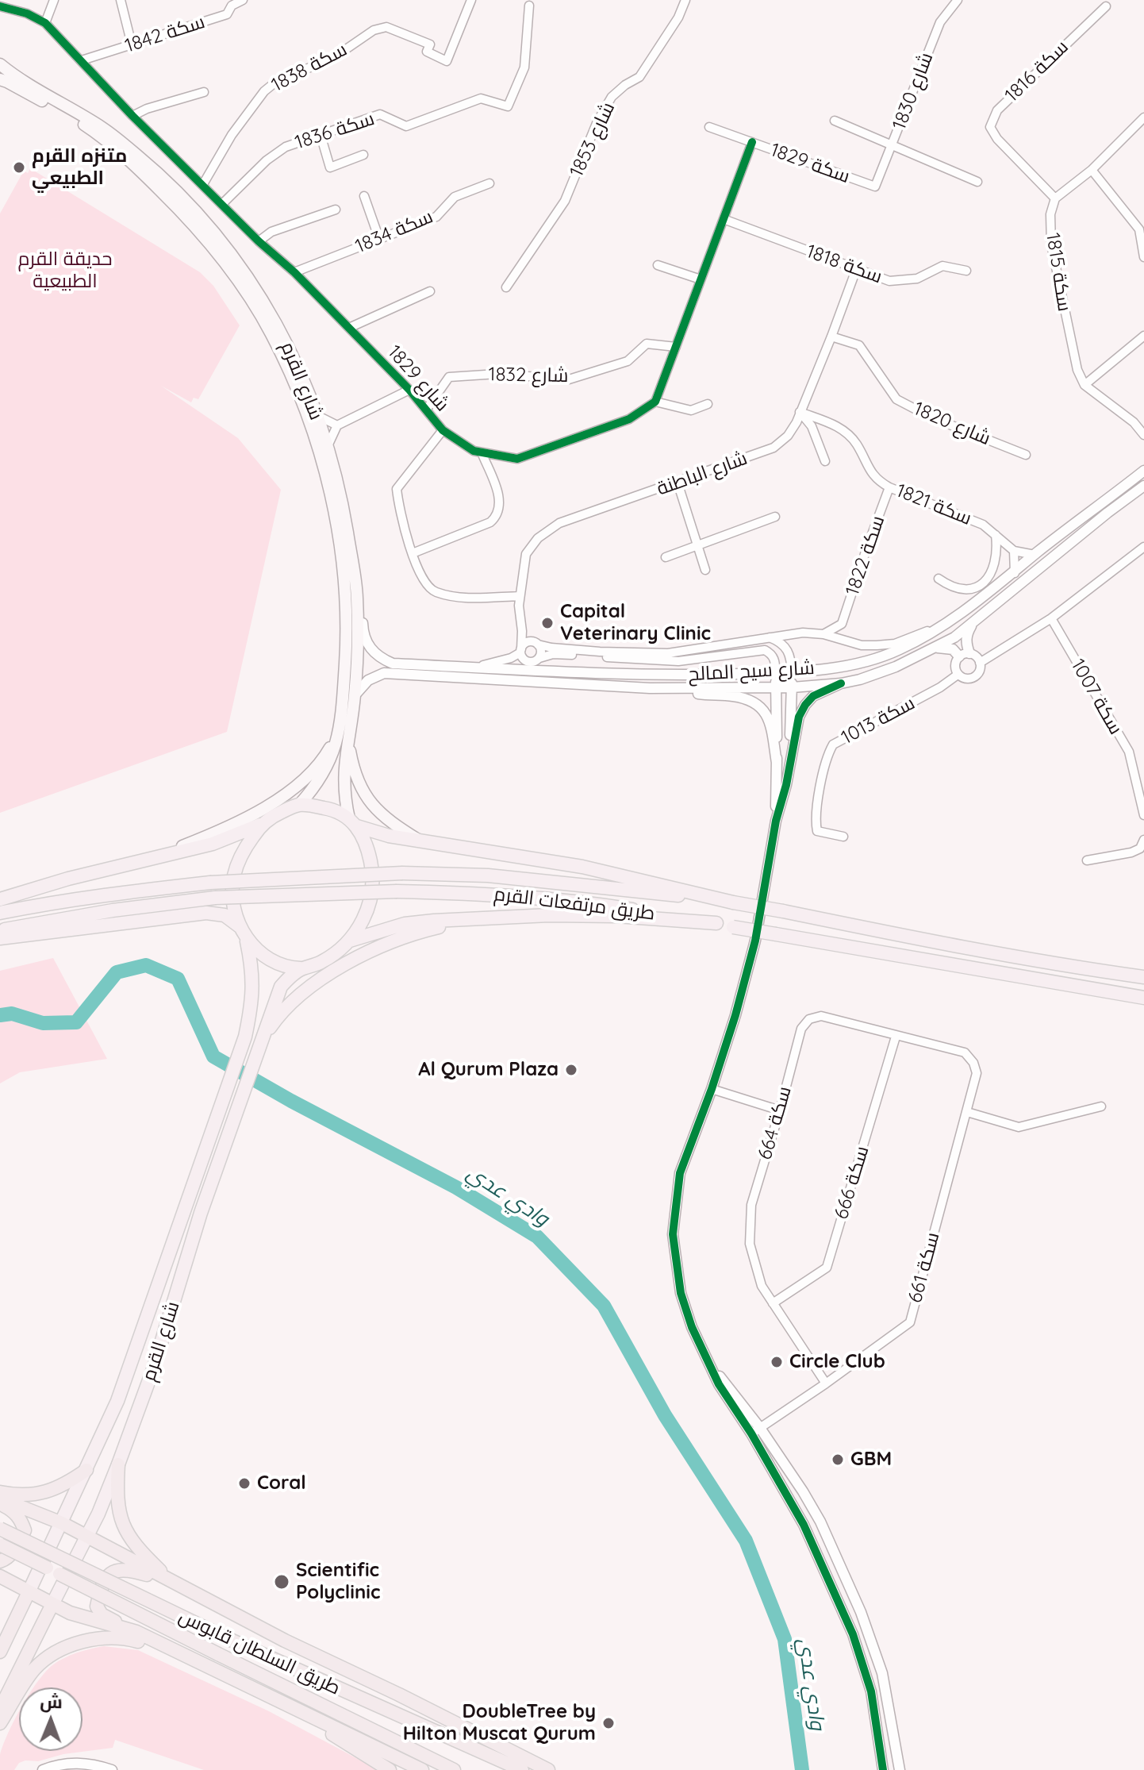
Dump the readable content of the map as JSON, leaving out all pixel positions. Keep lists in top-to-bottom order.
{
  "streets": {
    "highway": ["شارع القرم", "طريق السلطان قابوس"],
    "main road": ["طريق مرتفعات القرم"],
    "street": [
      "سكة 1842",
      "1838 سكة",
      "سكة 1816",
      "1830 شارع",
      "سكة 1836",
      "شارع 1853",
      "سكة 1829",
      "سكة 1834",
      "سكة 1818",
      "سكة 1815",
      "1832 شارع",
      "1829 شارع",
      "1820 شارع",
      "شارع الباطنة",
      "سكة 1821",
      "سكة 1822",
      "شارع سيح المالح",
      "سكة 1007",
      "سكة 1013",
      "سكة 664",
      "سكة 666",
      "سكة 661"
    ]
  },
  "crossings": [
    ["سكة 1842", "1829 شارع"],
    ["1838 سكة", "1829 شارع"],
    ["سكة 1816", "سكة 1815"],
    ["1830 شارع", "سكة 1829"],
    ["سكة 1836", "1829 شارع"],
    ["سكة 1834", "1829 شارع"],
    ["سكة 1818", "شارع الباطنة"],
    ["1832 شارع", "1829 شارع"],
    ["شارع القرم", "شارع سيح المالح"],
    ["1820 شارع", "شارع الباطنة"],
    ["شارع الباطنة", "سكة 1821"],
    ["سكة 1821", "سكة 1822"],
    ["سكة 664", "سكة 666"],
    ["سكة 664", "سكة 661"]
  ],
  "water": ["وادي عدي"],
  "parks": ["حديقة القرم الطبيعية"],
  "places": [
    "متنزه القرم الطبيعي",
    "Capital Veterinary Clinic",
    "Al Qurum Plaza",
    "Circle Club",
    "GBM",
    "Coral",
    "Scientific Polyclinic",
    "DoubleTree by Hilton Muscat Qurum"
  ],
  "north": "top"
}
